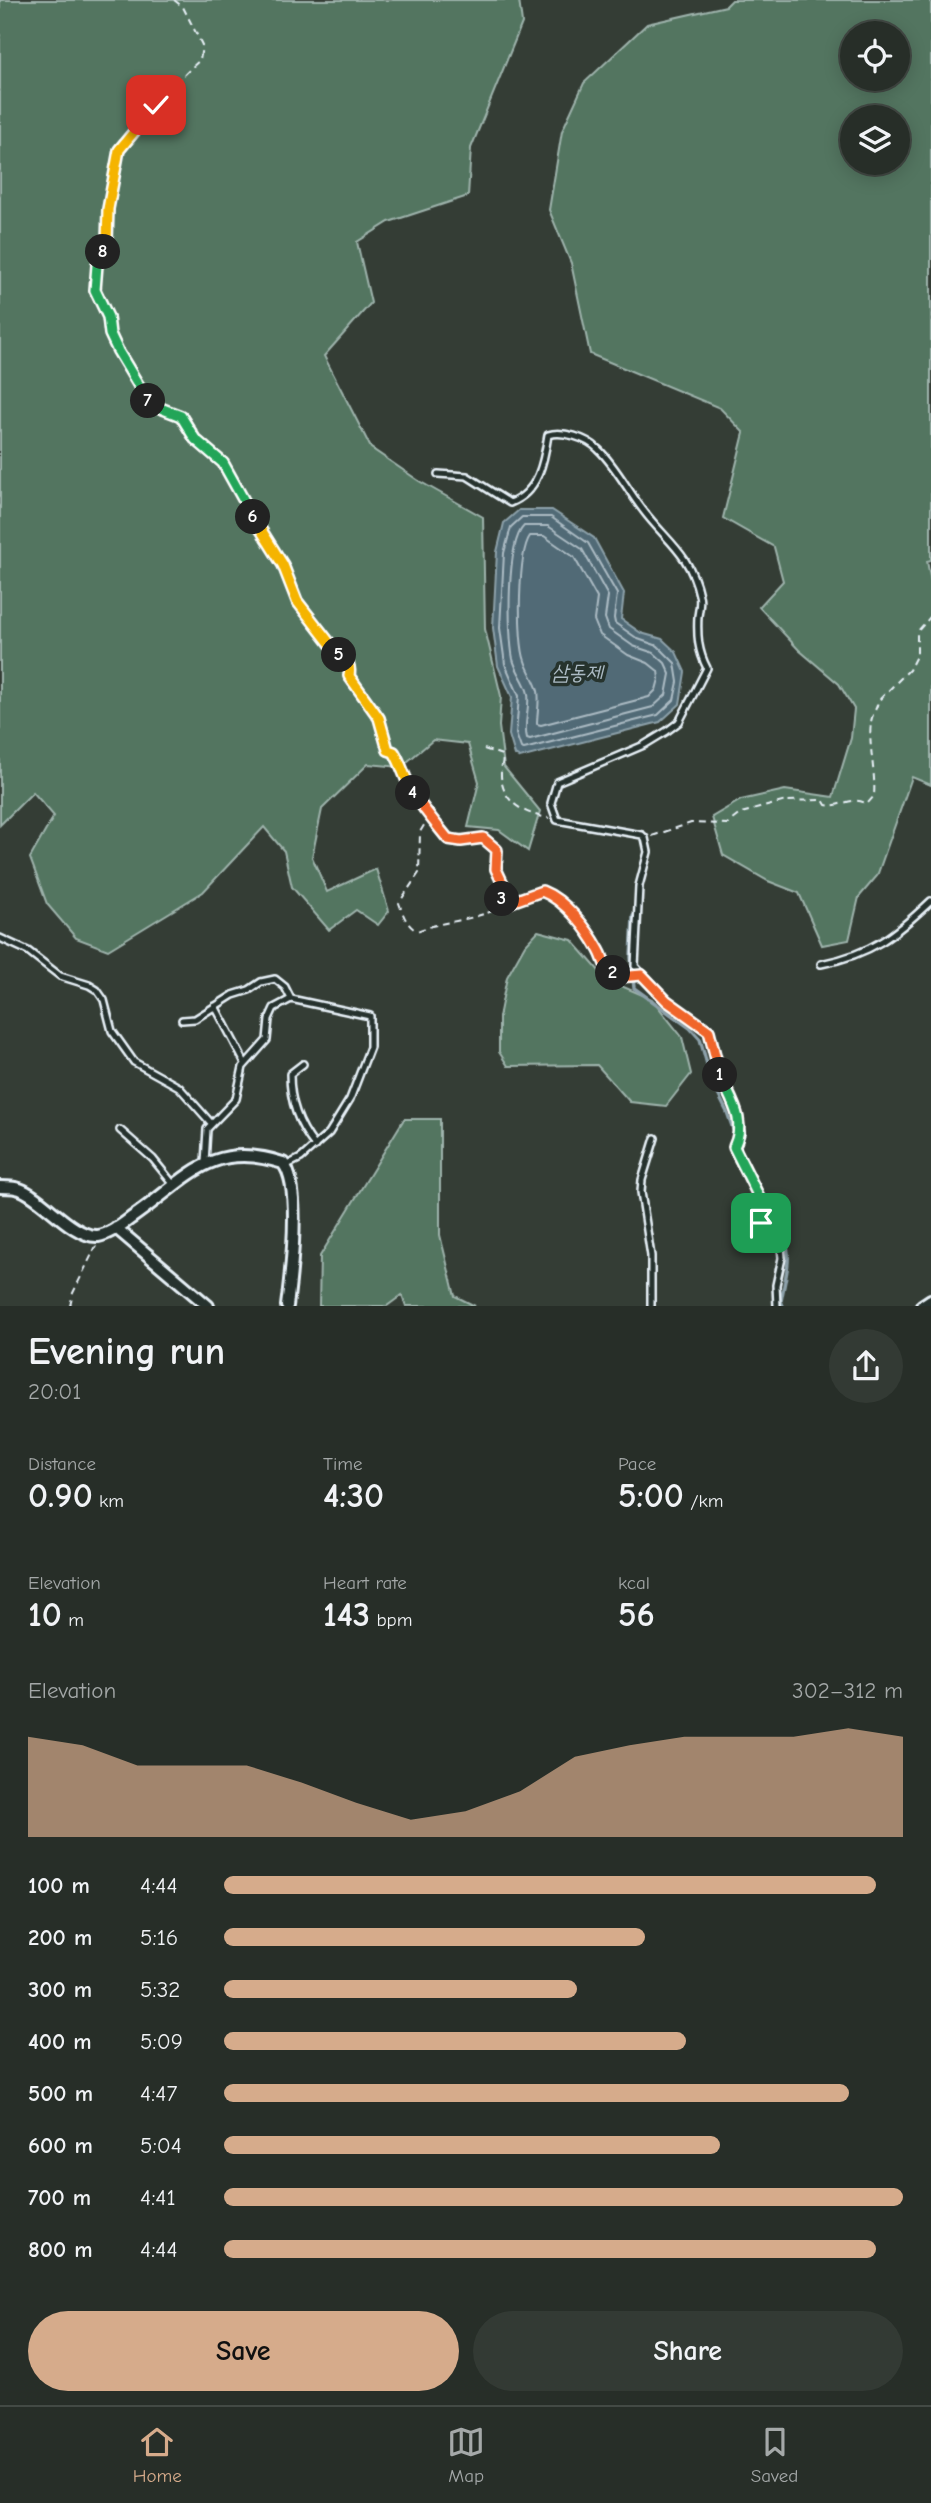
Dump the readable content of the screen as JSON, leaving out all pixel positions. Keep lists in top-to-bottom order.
{
  "water": ["삼동제"],
  "page": {
    "pins": [
      "8",
      "7",
      "6",
      "5",
      "4",
      "3",
      "2",
      "1"
    ],
    "heading": ["Evening run", "20:01"],
    "stats": [
      ["Distance", "0.90 km"],
      ["Time", "4:30"],
      ["Pace", "5:00 /km"],
      ["Elevation", "10 m"],
      ["Heart rate", "143 bpm"],
      ["kcal", "56"]
    ],
    "chart": ["Elevation", "302–312 m"],
    "list": [
      {
        "name": "100 m",
        "note": "4:44"
      },
      {
        "name": "200 m",
        "note": "5:16"
      },
      {
        "name": "300 m",
        "note": "5:32"
      },
      {
        "name": "400 m",
        "note": "5:09"
      },
      {
        "name": "500 m",
        "note": "4:47"
      },
      {
        "name": "600 m",
        "note": "5:04"
      },
      {
        "name": "700 m",
        "note": "4:41"
      },
      {
        "name": "800 m",
        "note": "4:44"
      }
    ],
    "buttons": ["Save", "Share"],
    "tabs": ["Home", "Map", "Saved"]
  }
}
